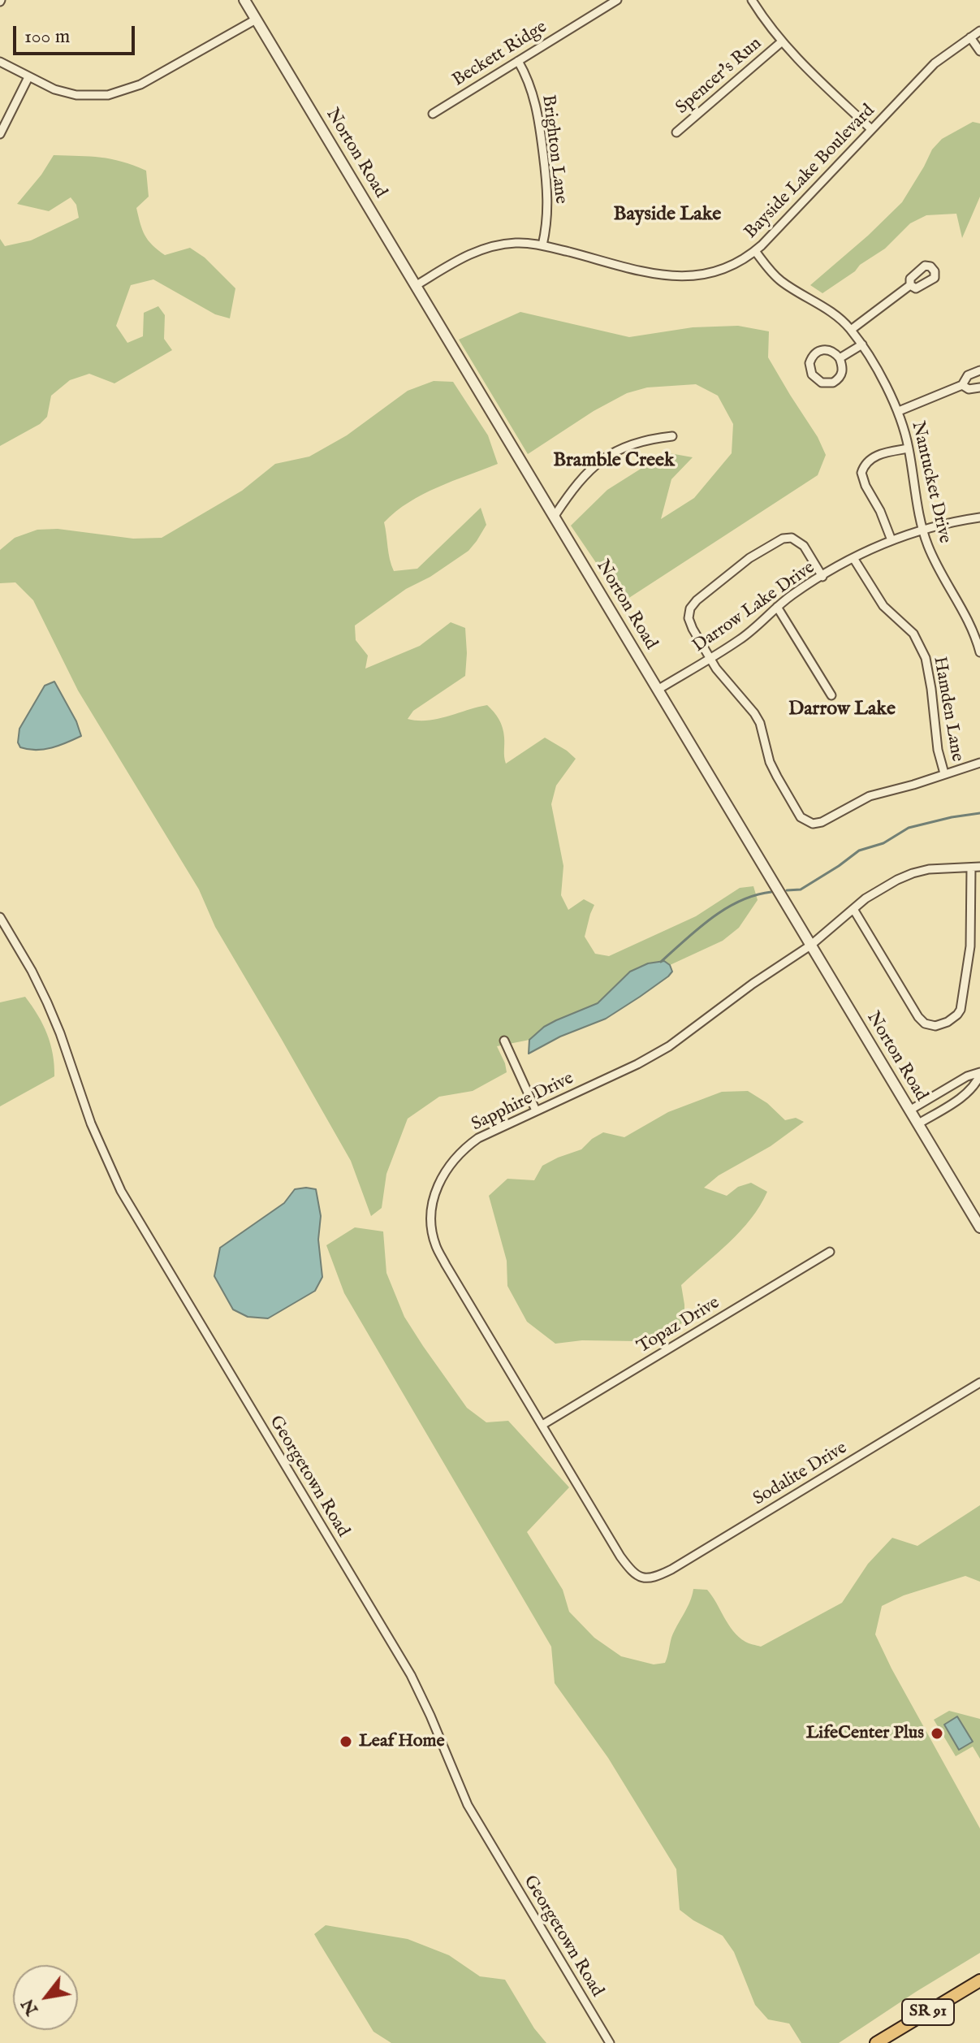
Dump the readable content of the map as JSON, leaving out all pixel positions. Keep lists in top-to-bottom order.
{
  "streets": {
    "main road": ["SR 91"],
    "street": [
      "Beckett Ridge",
      "Spencer's Run",
      "Brighton Lane",
      "Norton Road",
      "Bayside Lake Boulevard",
      "Nantucket Drive",
      "Darrow Lake Drive",
      "Hamden Lane",
      "Sapphire Drive",
      "Topaz Drive",
      "Sodalite Drive",
      "Georgetown Road"
    ]
  },
  "crossings": [
    ["Beckett Ridge", "Brighton Lane"],
    ["Brighton Lane", "Bayside Lake Boulevard"],
    ["Norton Road", "Bayside Lake Boulevard"],
    ["Norton Road", "Darrow Lake Drive"],
    ["Norton Road", "Sapphire Drive"],
    ["Bayside Lake Boulevard", "Nantucket Drive"],
    ["Nantucket Drive", "Darrow Lake Drive"],
    ["Darrow Lake Drive", "Hamden Lane"],
    ["Sapphire Drive", "Topaz Drive"],
    ["Sapphire Drive", "Sodalite Drive"]
  ],
  "districts": ["Bayside Lake", "Bramble Creek", "Darrow Lake"],
  "places": ["LifeCenter Plus", "Leaf Home"],
  "scale_bar": "100 m",
  "north": "bottom left"
}
